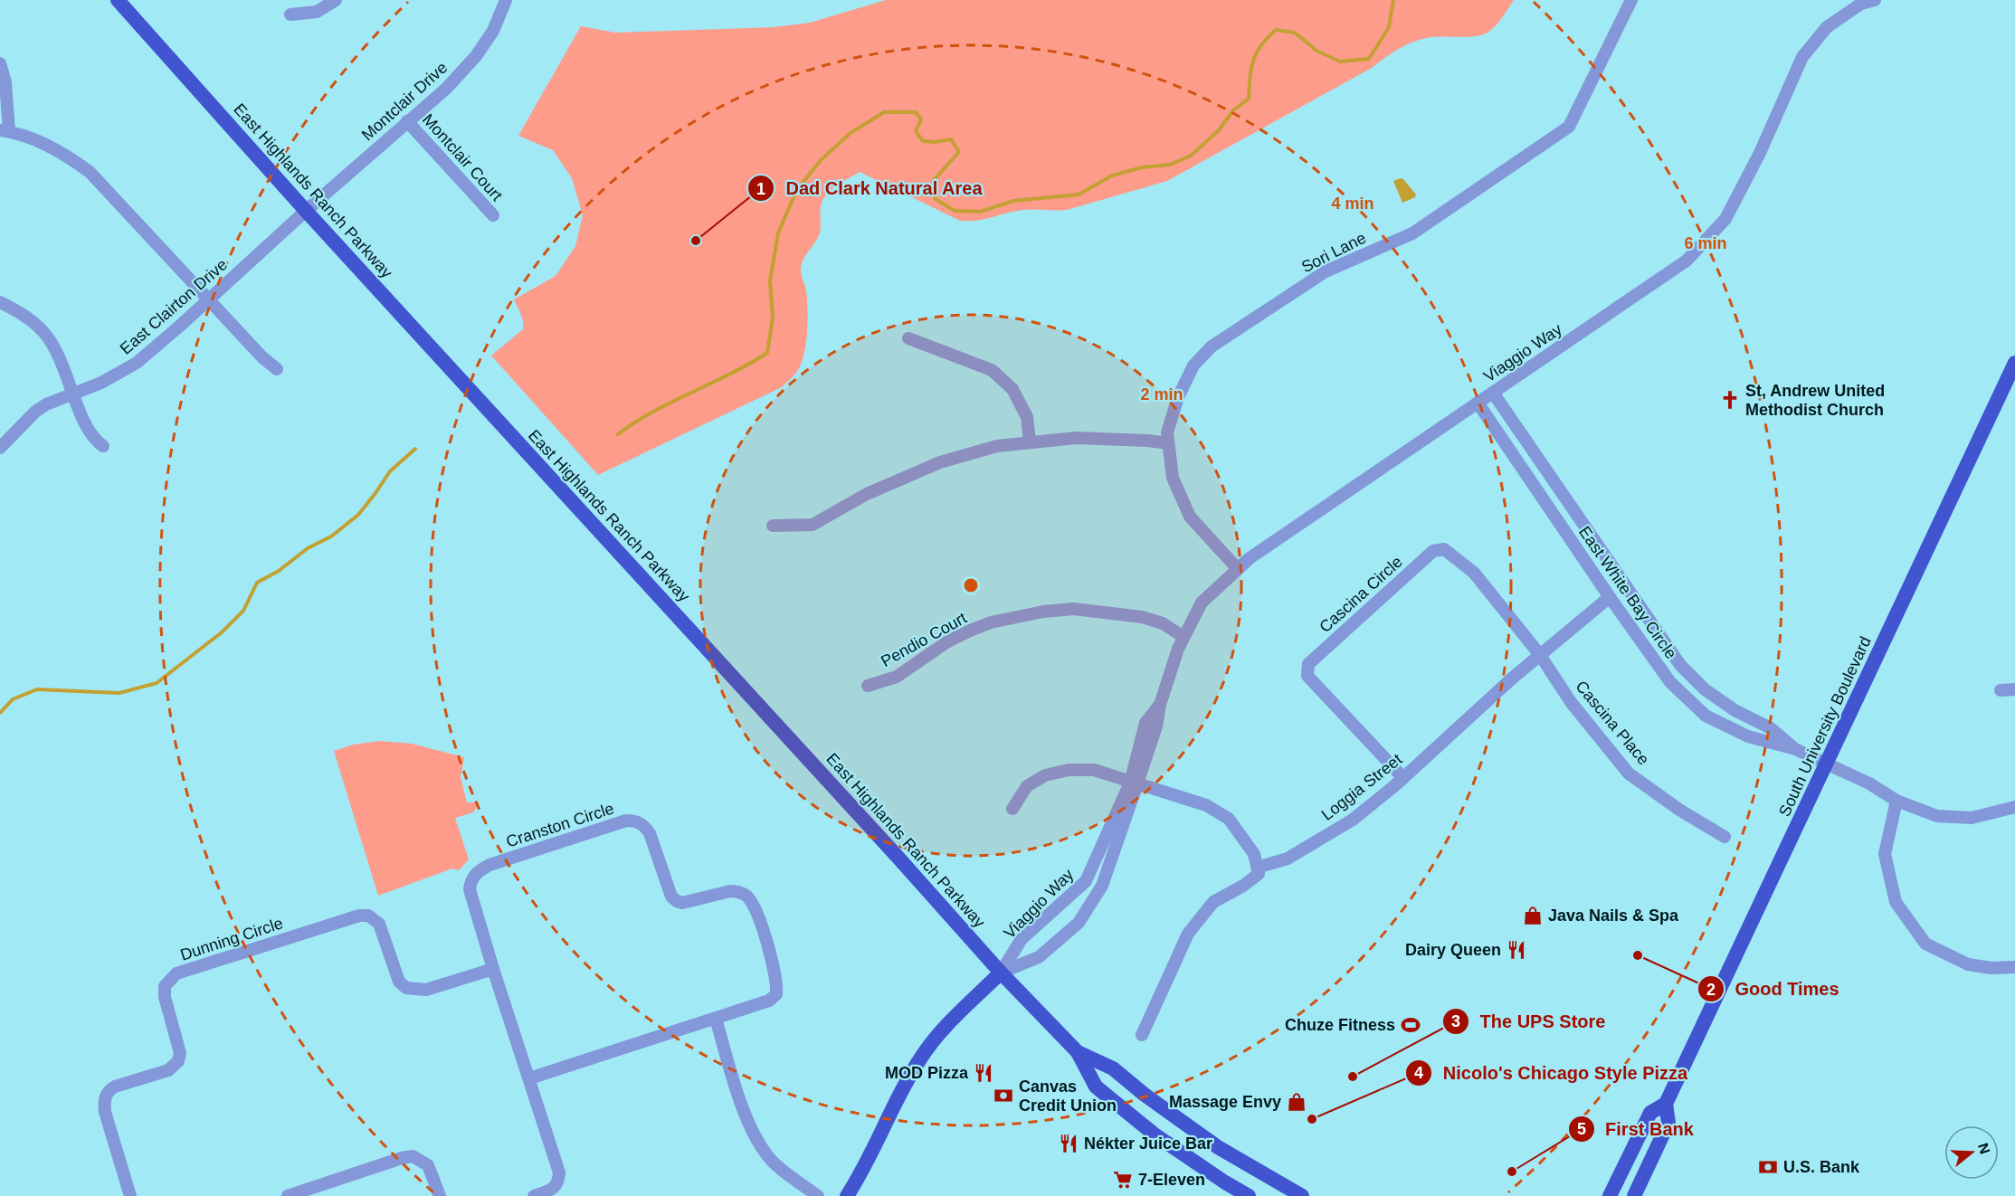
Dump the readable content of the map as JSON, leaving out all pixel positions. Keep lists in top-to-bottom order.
{
  "streets": {
    "main road": ["East Highlands Ranch Parkway", "South University Boulevard"],
    "street": [
      "Montclair Drive",
      "Montclair Court",
      "Sori Lane",
      "East Clairton Drive",
      "Viaggio Way",
      "East White Bay Circle",
      "Cascina Circle",
      "Pendio Court",
      "Cascina Place",
      "Loggia Street",
      "Cranston Circle",
      "Dunning Circle"
    ]
  },
  "crossings": [
    ["Montclair Drive", "Montclair Court"],
    ["Montclair Drive", "East Highlands Ranch Parkway"],
    ["Montclair Drive", "East Clairton Drive"],
    ["East Highlands Ranch Parkway", "East Clairton Drive"],
    ["East Highlands Ranch Parkway", "Viaggio Way"],
    ["Sori Lane", "Viaggio Way"],
    ["Viaggio Way", "East White Bay Circle"],
    ["Viaggio Way", "Pendio Court"],
    ["East White Bay Circle", "Loggia Street"],
    ["Cascina Circle", "Cascina Place"],
    ["Cascina Circle", "Loggia Street"],
    ["Cascina Place", "Loggia Street"],
    ["Cranston Circle", "Dunning Circle"]
  ],
  "places": {
    "other": [
      "Dad Clark Natural Area",
      "Good Times",
      "The UPS Store",
      "Nicolo's Chicago Style Pizza",
      "First Bank"
    ],
    "church": ["St, Andrew United Methodist Church"],
    "shop": ["Java Nails & Spa", "Massage Envy"],
    "restaurant": ["Dairy Queen", "MOD Pizza", "Nékter Juice Bar"],
    "sports": ["Chuze Fitness"],
    "bank": ["Canvas Credit Union", "U.S. Bank"],
    "supermarket": ["7-Eleven"]
  },
  "north": "right",
  "rings": ["4 min", "6 min", "2 min"]
}
